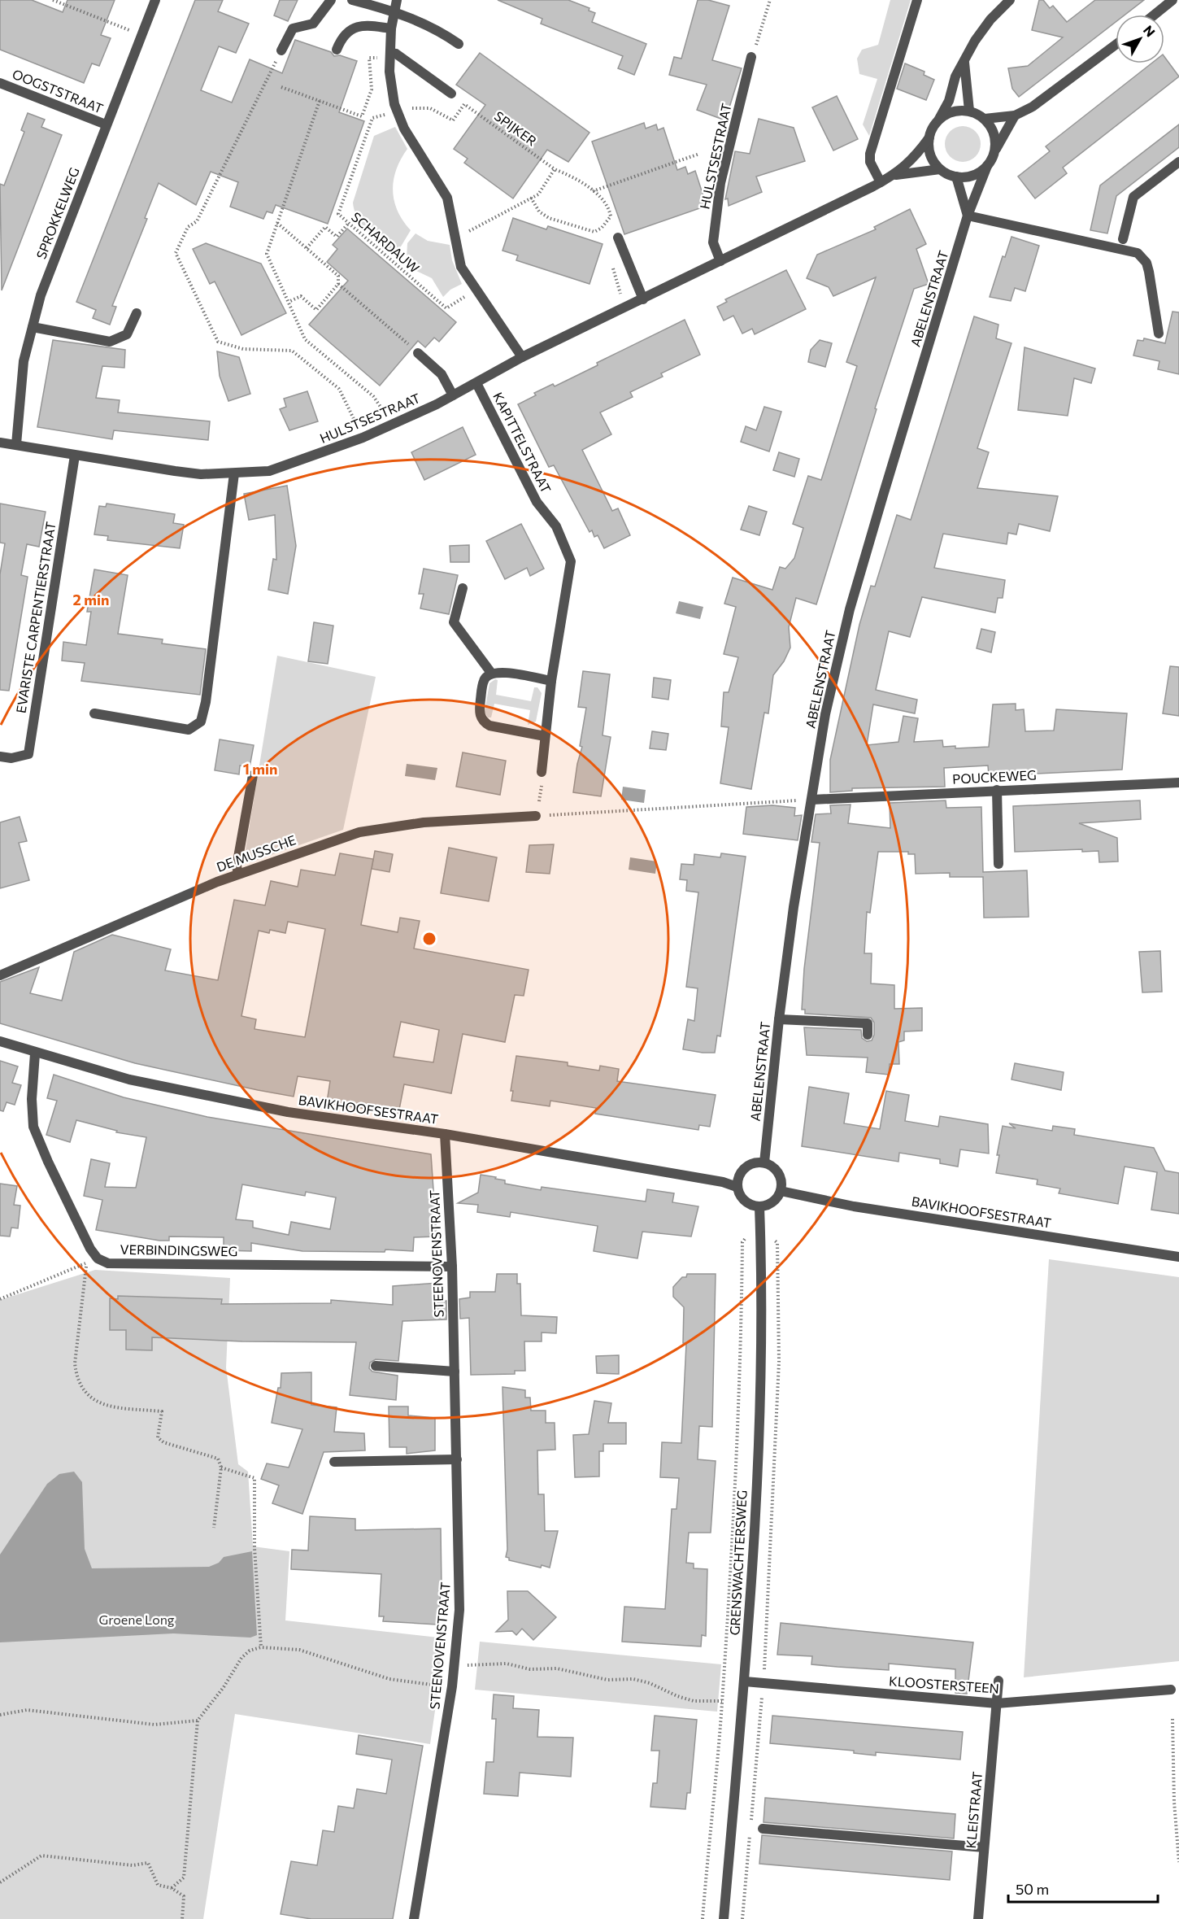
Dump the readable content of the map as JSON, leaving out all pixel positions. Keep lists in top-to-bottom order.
{
  "streets": {
    "street": [
      "OOGSTSTRAAT",
      "HULSTSESTRAAT",
      "SPROKKELWEG",
      "ABELENSTRAAT",
      "KAPITTELSTRAAT",
      "EVARISTE CARPENTIERSTRAAT",
      "POUCKEWEG",
      "DE MUSSCHE",
      "BAVIKHOOFSESTRAAT",
      "VERBINDINGSWEG",
      "STEENOVENSTRAAT",
      "GRENSWACHTERSWEG",
      "KLOOSTERSTEEN",
      "KLEISTRAAT"
    ],
    "path": ["SPIJKER", "SCHARDAUW"]
  },
  "crossings": [
    ["OOGSTSTRAAT", "SPROKKELWEG"],
    ["SPIJKER", "SCHARDAUW"],
    ["HULSTSESTRAAT", "SPROKKELWEG"],
    ["HULSTSESTRAAT", "ABELENSTRAAT"],
    ["HULSTSESTRAAT", "KAPITTELSTRAAT"],
    ["HULSTSESTRAAT", "EVARISTE CARPENTIERSTRAAT"],
    ["ABELENSTRAAT", "POUCKEWEG"],
    ["ABELENSTRAAT", "BAVIKHOOFSESTRAAT"],
    ["ABELENSTRAAT", "GRENSWACHTERSWEG"],
    ["BAVIKHOOFSESTRAAT", "STEENOVENSTRAAT"],
    ["BAVIKHOOFSESTRAAT", "GRENSWACHTERSWEG"],
    ["VERBINDINGSWEG", "STEENOVENSTRAAT"],
    ["GRENSWACHTERSWEG", "KLOOSTERSTEEN"],
    ["KLOOSTERSTEEN", "KLEISTRAAT"]
  ],
  "parks": ["Groene Long"],
  "scale_bar": "50 m",
  "north": "top right",
  "rings": ["2 min", "1 min"]
}
